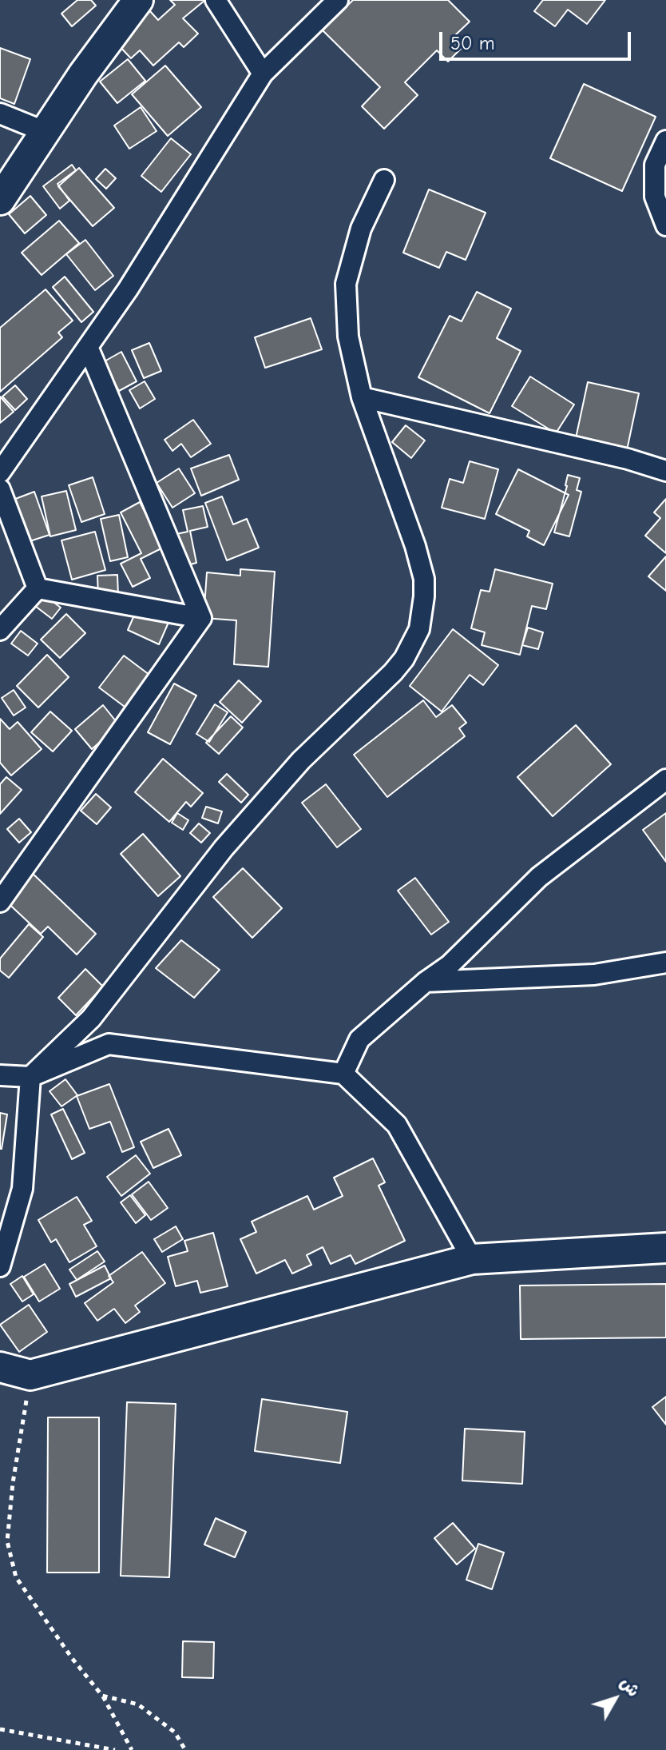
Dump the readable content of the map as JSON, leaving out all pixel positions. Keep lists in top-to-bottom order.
{
  "scale_bar": "50 m",
  "north": "top right"
}
